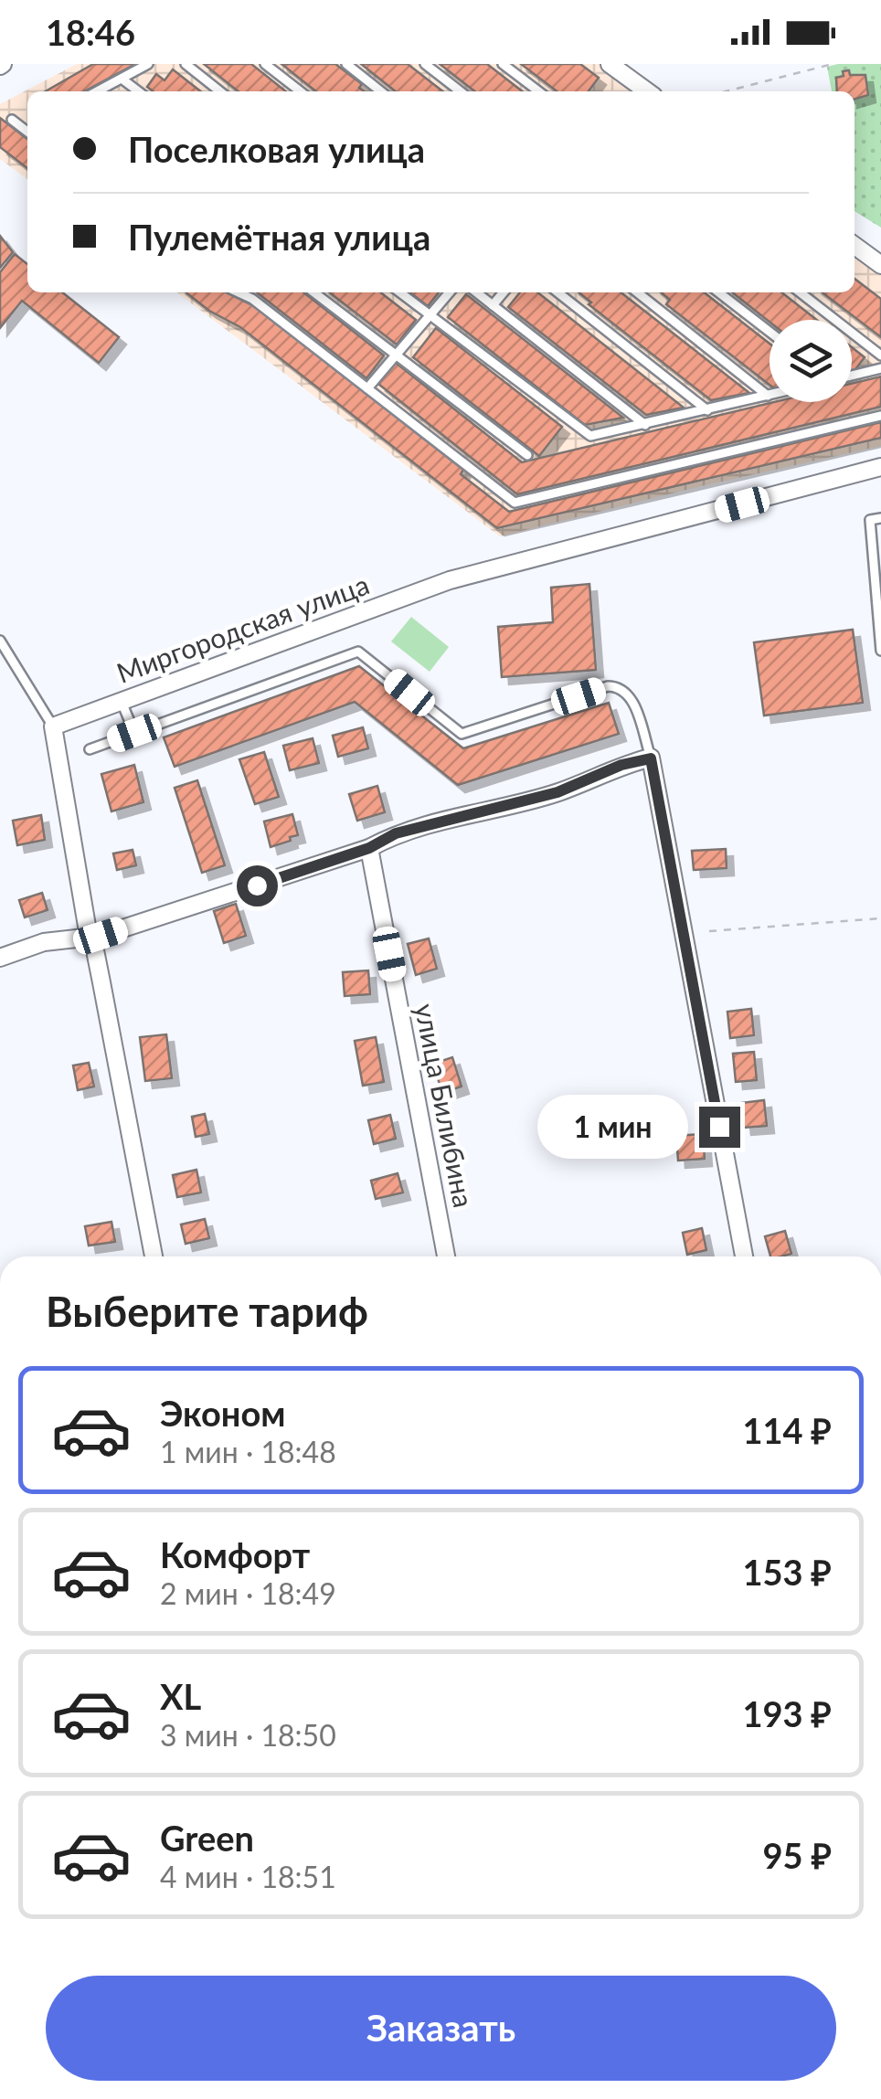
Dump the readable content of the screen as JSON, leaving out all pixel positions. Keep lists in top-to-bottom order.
{
  "streets": {
    "street": ["Миргородская улица", "улица Билибина"]
  },
  "page": {
    "status": "18:46",
    "banner": ["Поселковая улица", "Пулемётная улица"],
    "bubble": "1 мин",
    "heading": "Выберите тариф",
    "list": [
      {
        "name": "Эконом",
        "note": "1 мин · 18:48",
        "value": "114 ₽"
      },
      {
        "name": "Комфорт",
        "note": "2 мин · 18:49",
        "value": "153 ₽"
      },
      {
        "name": "XL",
        "note": "3 мин · 18:50",
        "value": "193 ₽"
      },
      {
        "name": "Green",
        "note": "4 мин · 18:51",
        "value": "95 ₽"
      }
    ],
    "buttons": "Заказать"
  }
}
